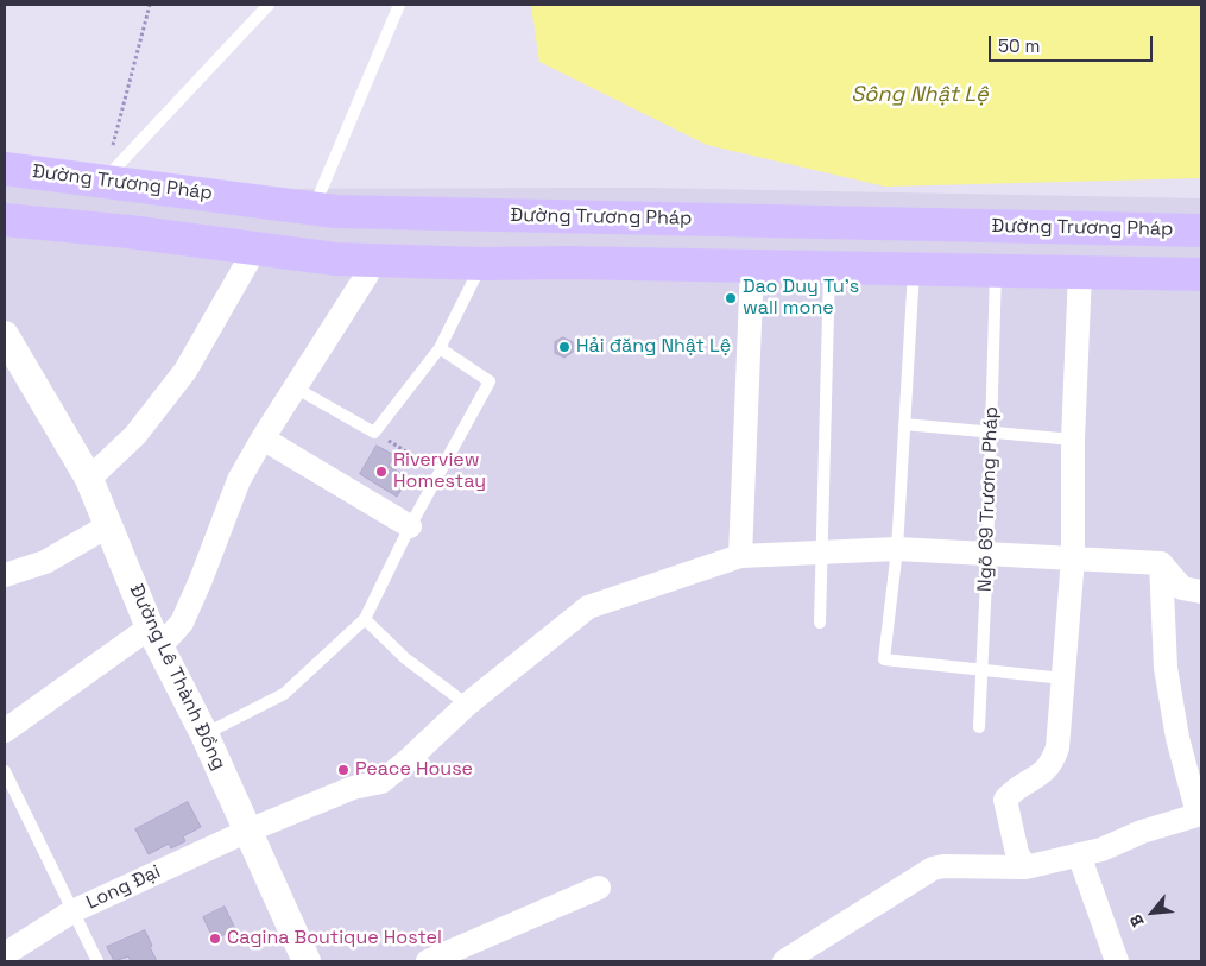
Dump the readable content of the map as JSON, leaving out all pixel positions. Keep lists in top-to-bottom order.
{
  "streets": {
    "main road": ["Đường Trương Pháp"],
    "street": ["Đường Lê Thành Đồng", "Long Đại"],
    "lane": ["Ngõ 69 Trương Pháp"]
  },
  "crossings": [
    ["Ngõ 69 Trương Pháp", "Long Đại"],
    ["Đường Lê Thành Đồng", "Long Đại"]
  ],
  "water": ["Sông Nhật Lệ"],
  "places": [
    "Dao Duy Tu's wall mone",
    "Hải đăng Nhật Lệ",
    "Riverview Homestay",
    "Peace House",
    "Cagina Boutique Hostel"
  ],
  "scale_bar": "50 m",
  "north": "bottom left"
}
